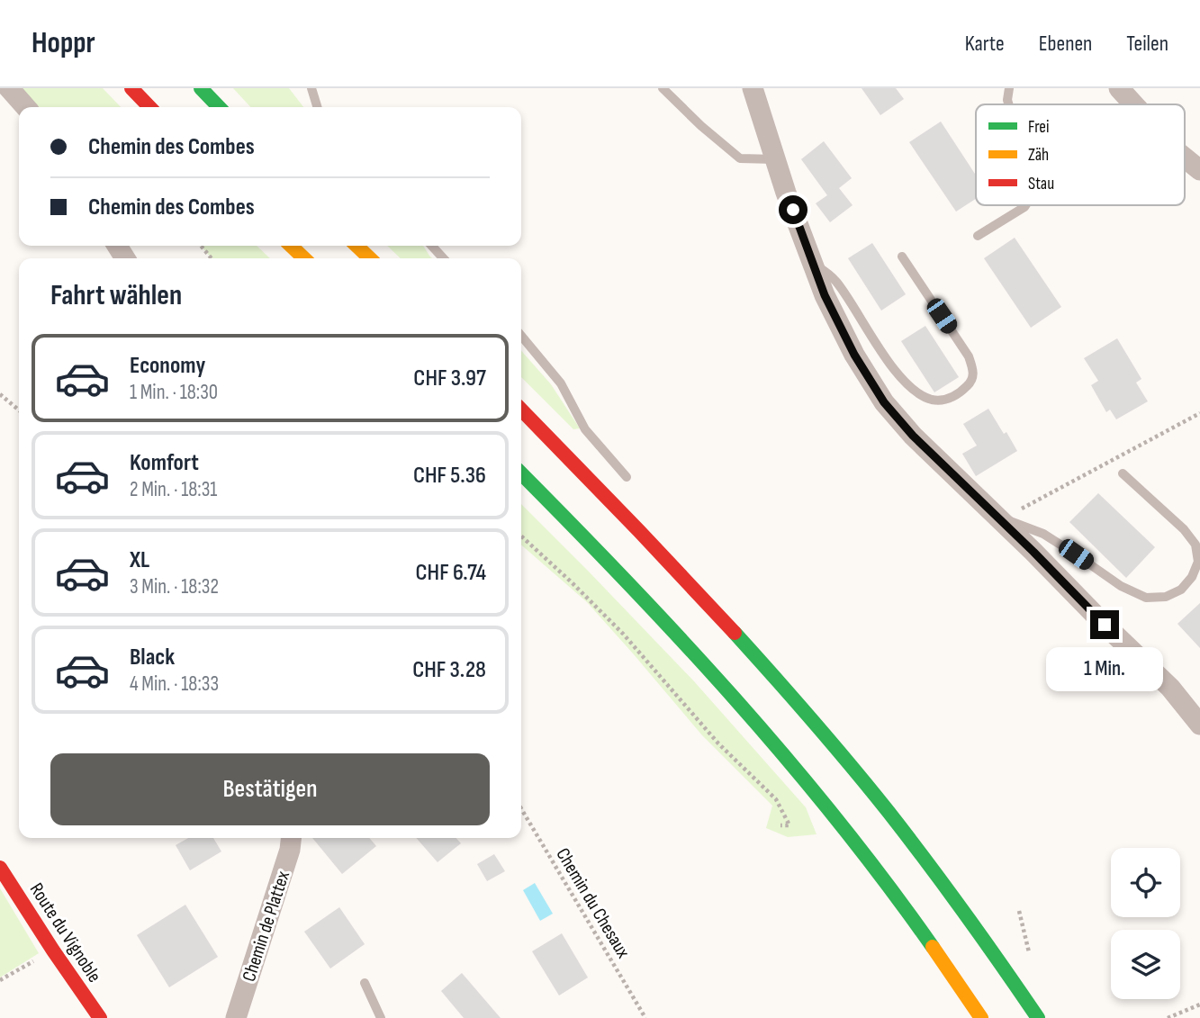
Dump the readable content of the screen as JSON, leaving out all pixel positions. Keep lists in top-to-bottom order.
{
  "streets": {
    "main road": ["Route du Vignoble"],
    "street": ["Chemin de Plattex"],
    "path": ["Chemin du Chesaux"]
  },
  "legend": ["Frei", "Zäh", "Stau"],
  "page": {
    "header": "Hoppr",
    "nav": ["Karte", "Ebenen", "Teilen"],
    "banner": ["Chemin des Combes", "Chemin des Combes"],
    "heading": "Fahrt wählen",
    "list": [
      {
        "name": "Economy",
        "note": "1 Min. · 18:30",
        "value": "CHF 3.97"
      },
      {
        "name": "Komfort",
        "note": "2 Min. · 18:31",
        "value": "CHF 5.36"
      },
      {
        "name": "XL",
        "note": "3 Min. · 18:32",
        "value": "CHF 6.74"
      },
      {
        "name": "Black",
        "note": "4 Min. · 18:33",
        "value": "CHF 3.28"
      }
    ],
    "bubble": "1 Min.",
    "buttons": "Bestätigen"
  }
}
